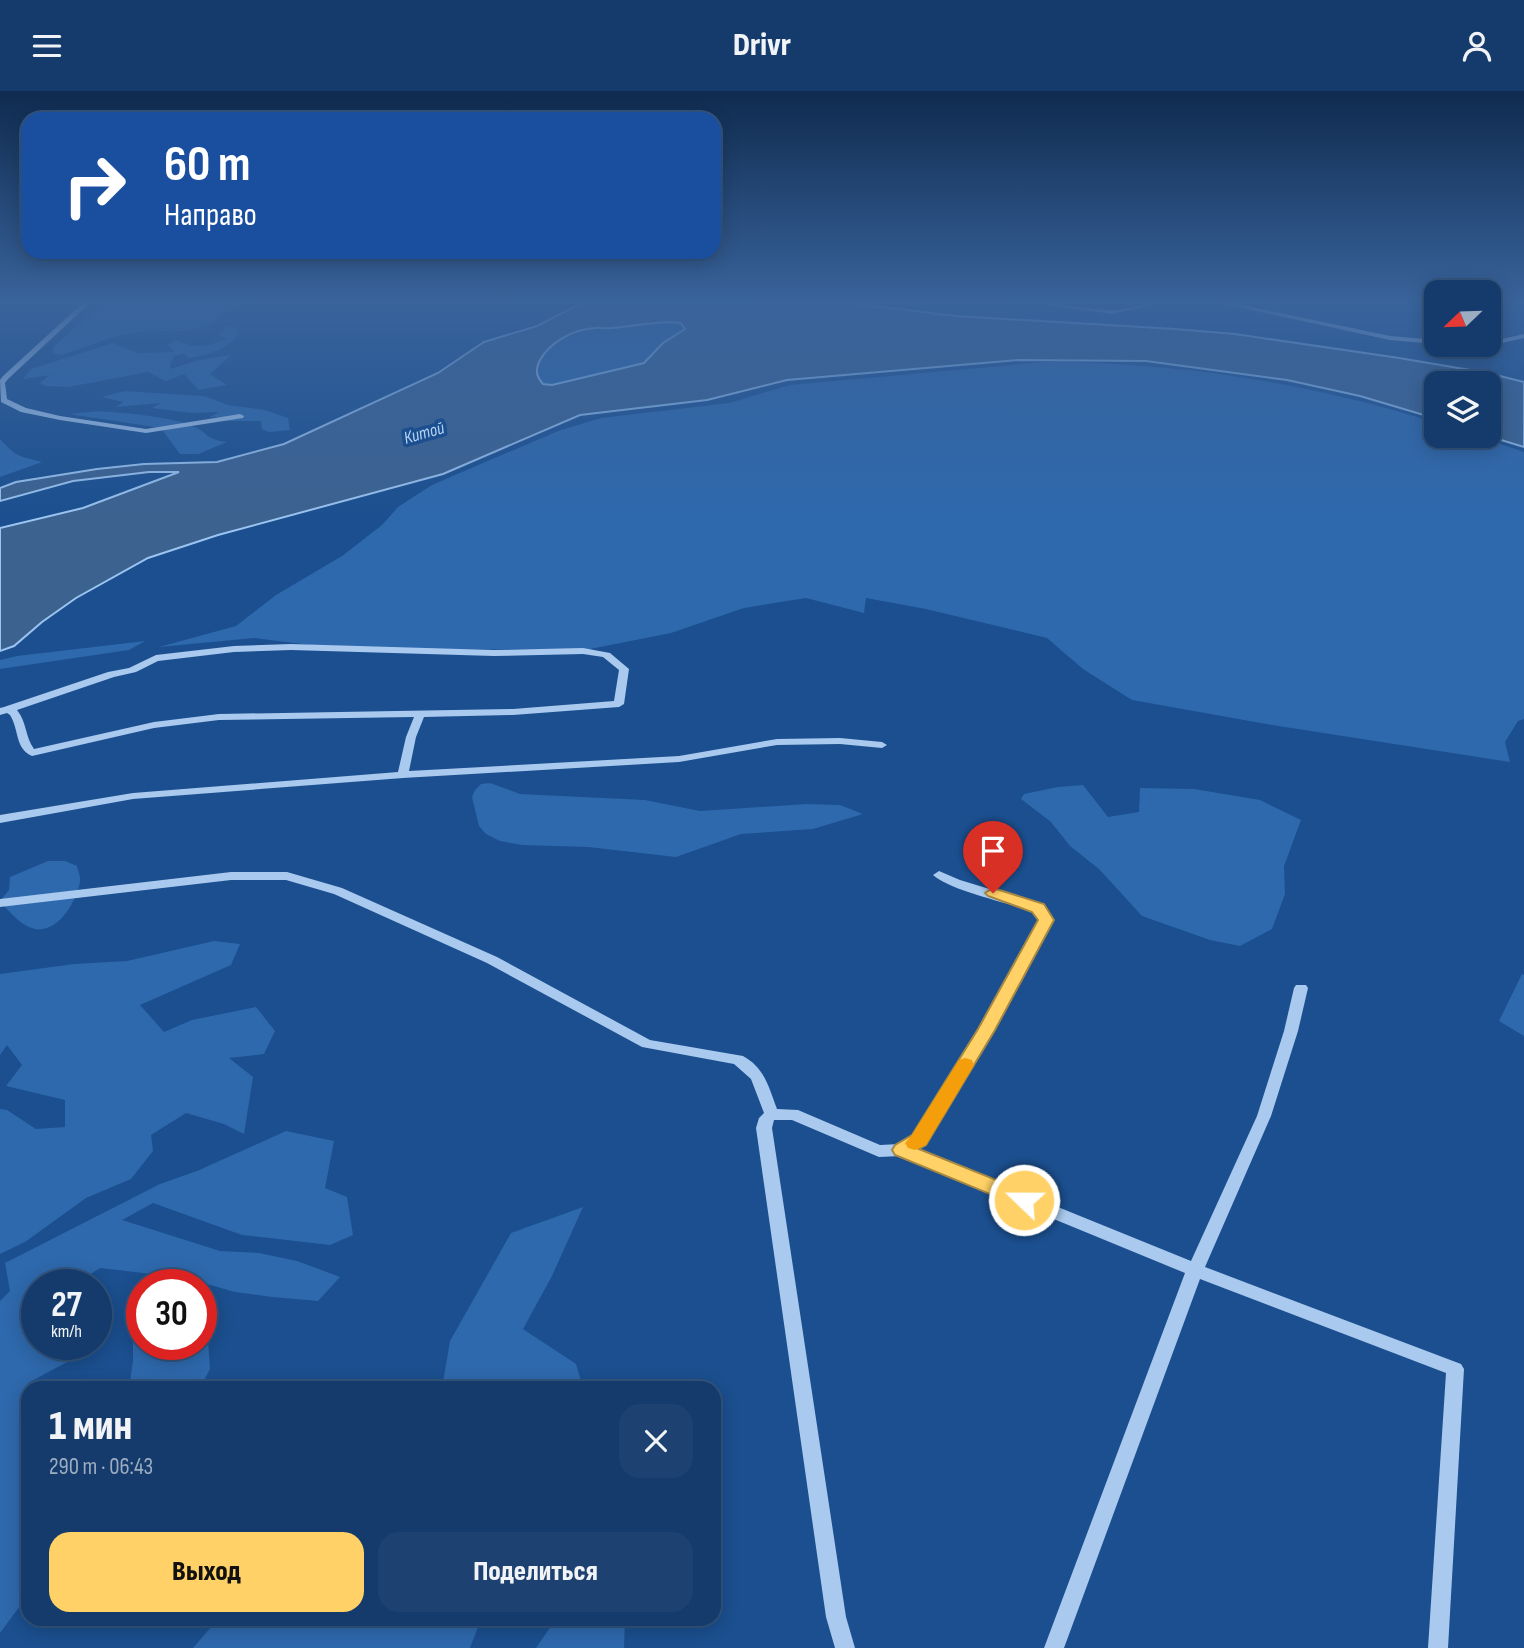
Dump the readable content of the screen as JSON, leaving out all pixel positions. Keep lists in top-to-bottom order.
{
  "water": ["Китой"],
  "north": "bottom left",
  "page": {
    "header": "Drivr",
    "turn": ["60 m", "Направо"],
    "speed": "27 km/h",
    "limit": "30",
    "heading": ["1 мин", "290 m · 06:43"],
    "buttons": ["Выход", "Поделиться"]
  }
}
